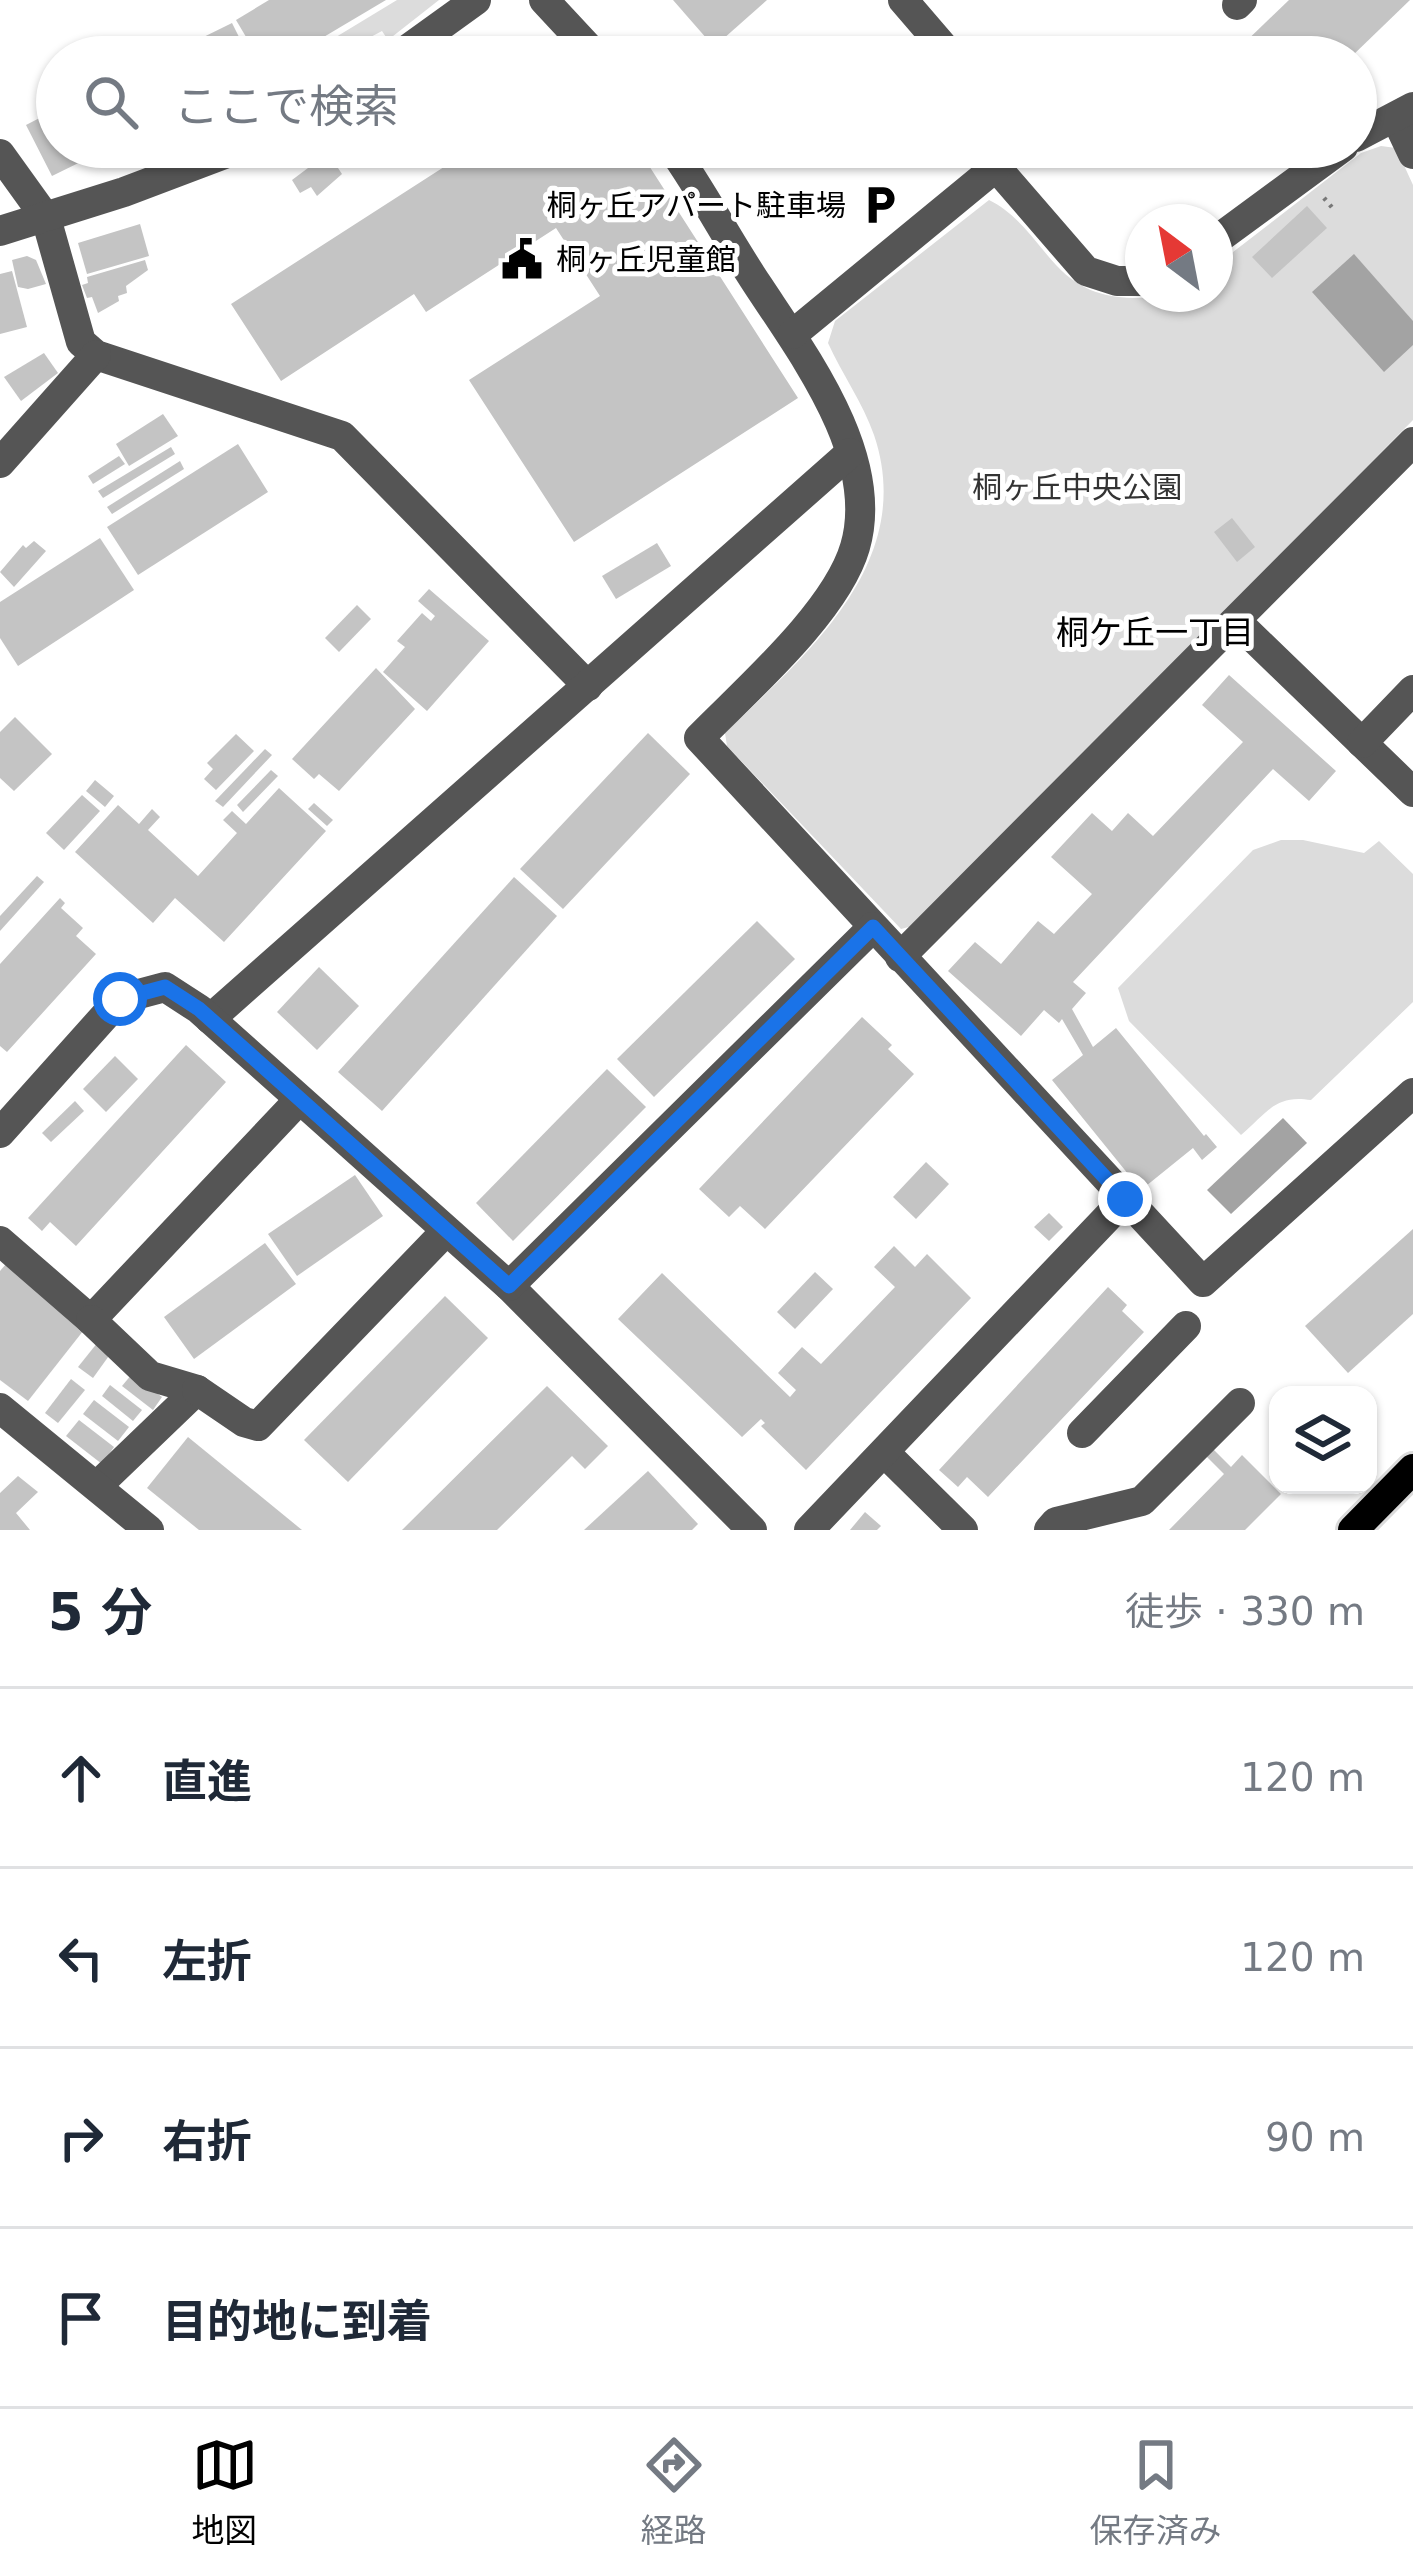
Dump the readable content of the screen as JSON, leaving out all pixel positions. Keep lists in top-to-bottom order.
{
  "districts": ["桐ケ丘一丁目"],
  "parks": ["桐ヶ丘中央公園"],
  "places": {
    "parking": ["桐ヶ丘アパート駐車場"],
    "public building": ["桐ヶ丘児童館"]
  },
  "north": "top left",
  "page": {
    "search": "ここで検索",
    "heading": ["5 分", "徒歩 · 330 m"],
    "list": [
      ["直進", "120 m"],
      ["左折", "120 m"],
      ["右折", "90 m"],
      "目的地に到着"
    ],
    "nav": ["地図", "経路", "保存済み"]
  }
}
